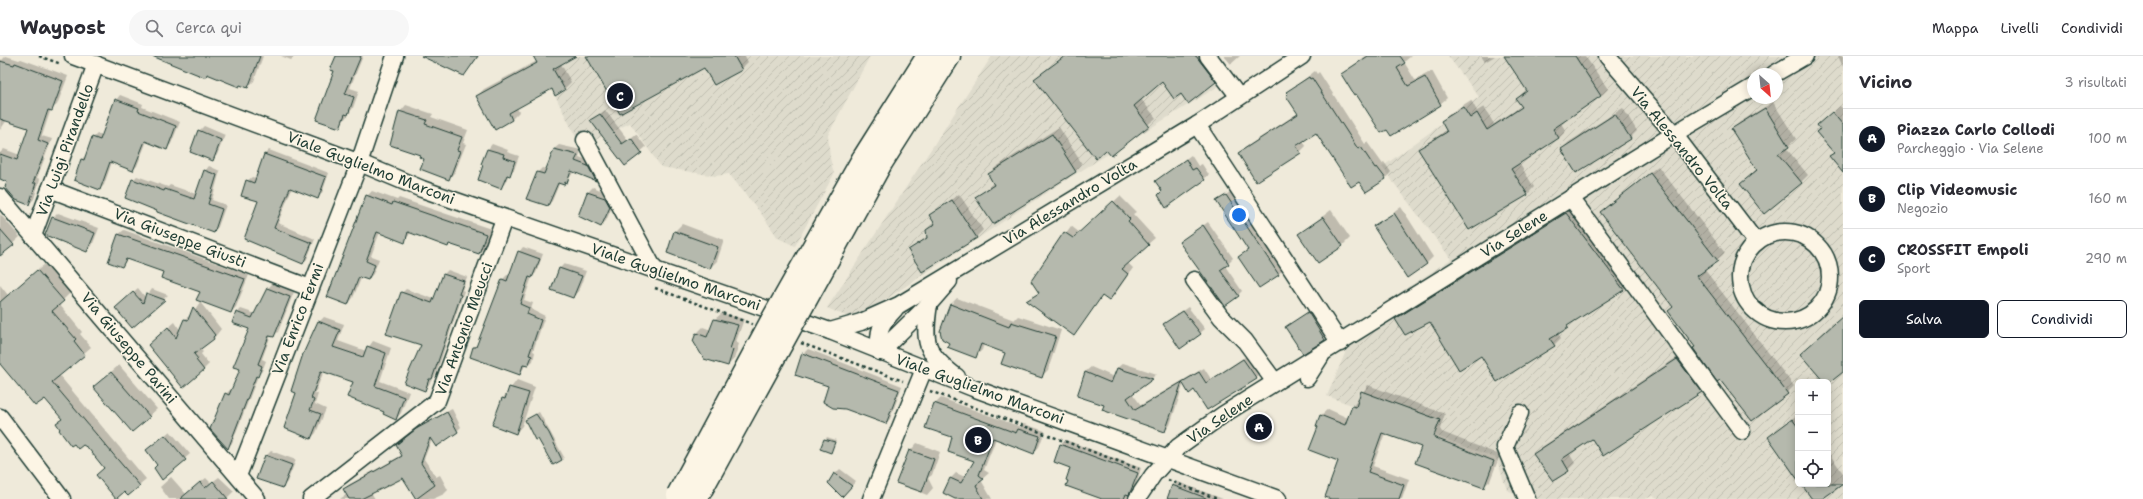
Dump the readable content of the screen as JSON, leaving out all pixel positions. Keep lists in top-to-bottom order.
{
  "streets": {
    "street": [
      "Via Alessandro Volta",
      "Via Luigi Pirandello",
      "Viale Guglielmo Marconi",
      "Via Selene",
      "Via Giuseppe Giusti",
      "Via Enrico Fermi",
      "Via Antonio Meucci",
      "Via Giuseppe Parini"
    ]
  },
  "crossings": [
    ["Via Alessandro Volta", "Viale Guglielmo Marconi"],
    ["Via Alessandro Volta", "Via Selene"],
    ["Via Luigi Pirandello", "Viale Guglielmo Marconi"],
    ["Via Luigi Pirandello", "Via Giuseppe Giusti"],
    ["Via Luigi Pirandello", "Via Giuseppe Parini"],
    ["Viale Guglielmo Marconi", "Via Selene"],
    ["Viale Guglielmo Marconi", "Via Enrico Fermi"],
    ["Viale Guglielmo Marconi", "Via Antonio Meucci"],
    ["Via Giuseppe Giusti", "Via Enrico Fermi"],
    ["Via Enrico Fermi", "Via Giuseppe Parini"]
  ],
  "north": "bottom right",
  "page": {
    "header": "Waypost",
    "search": "Cerca qui",
    "nav": ["Mappa", "Livelli", "Condividi"],
    "heading": ["Vicino", "3 risultati"],
    "pins": ["C", "A", "B"],
    "list": [
      {
        "mark": "A",
        "name": "Piazza Carlo Collodi",
        "note": "Parcheggio · Via Selene",
        "value": "100 m"
      },
      {
        "mark": "B",
        "name": "Clip Videomusic",
        "note": "Negozio",
        "value": "160 m"
      },
      {
        "mark": "C",
        "name": "CROSSFIT Empoli",
        "note": "Sport",
        "value": "290 m"
      }
    ],
    "buttons": ["Salva", "Condividi"],
    "map_buttons": ["+", "−"]
  }
}
